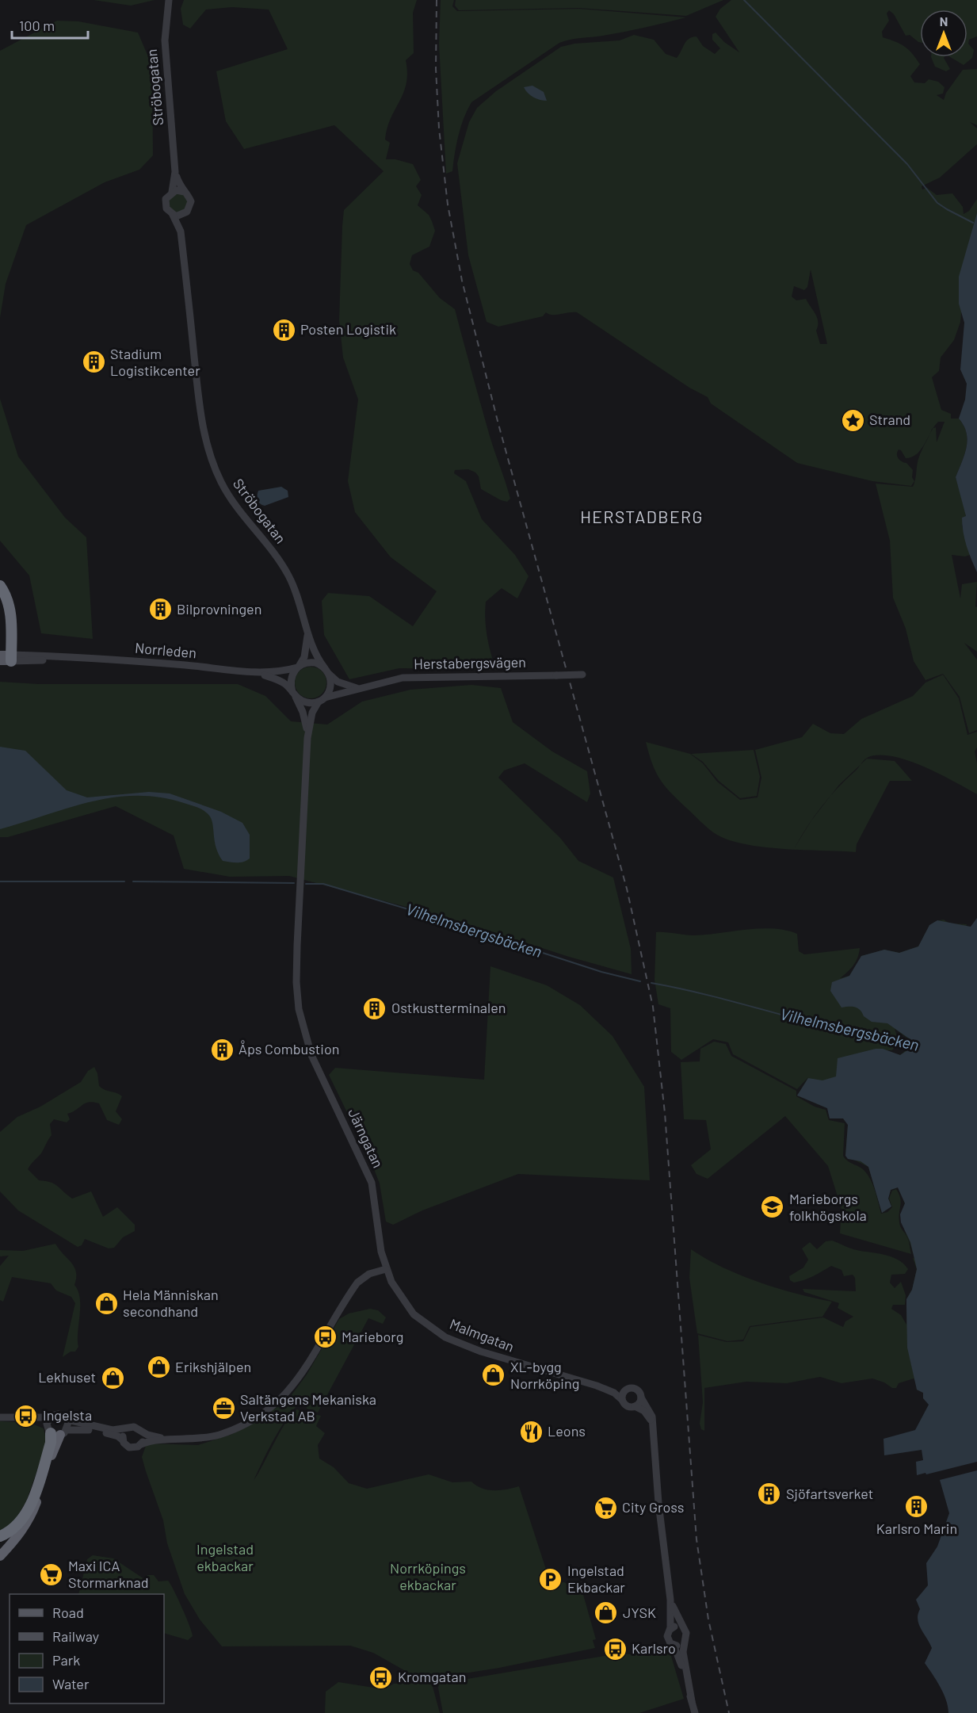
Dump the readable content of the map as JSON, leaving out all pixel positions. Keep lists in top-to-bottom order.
{
  "streets": {
    "street": [
      "Ströbogatan",
      "Norrleden",
      "Herstabergsvägen",
      "Järngatan",
      "Malmgatan"
    ]
  },
  "crossings": [
    ["Ströbogatan", "Herstabergsvägen"],
    ["Ströbogatan", "Järngatan"],
    ["Herstabergsvägen", "Järngatan"],
    ["Järngatan", "Malmgatan"]
  ],
  "districts": ["HERSTADBERG"],
  "water": ["Vilhelmsbergsbäcken"],
  "parks": ["Ingelstad ekbackar", "Norrköpings ekbackar"],
  "places": {
    "building": [
      "Posten Logistik",
      "Stadium Logistikcenter",
      "Bilprovningen",
      "Ostkustterminalen",
      "Åps Combustion",
      "Sjöfartsverket",
      "Karlsro Marin"
    ],
    "place": ["Strand"],
    "school or university": ["Marieborgs folkhögskola"],
    "shop": [
      "Hela Människan secondhand",
      "Erikshjälpen",
      "XL-bygg Norrköping",
      "Lekhuset",
      "JYSK"
    ],
    "bus stop": [
      "Marieborg",
      "Ingelsta",
      "Karlsro",
      "Kromgatan"
    ],
    "office": ["Saltängens Mekaniska Verkstad AB"],
    "restaurant": ["Leons"],
    "supermarket": ["City Gross", "Maxi ICA Stormarknad"],
    "parking": ["Ingelstad Ekbackar"]
  },
  "legend": [
    "Road",
    "Railway",
    "Park",
    "Water"
  ],
  "scale_bar": "100 m",
  "north": "top"
}
